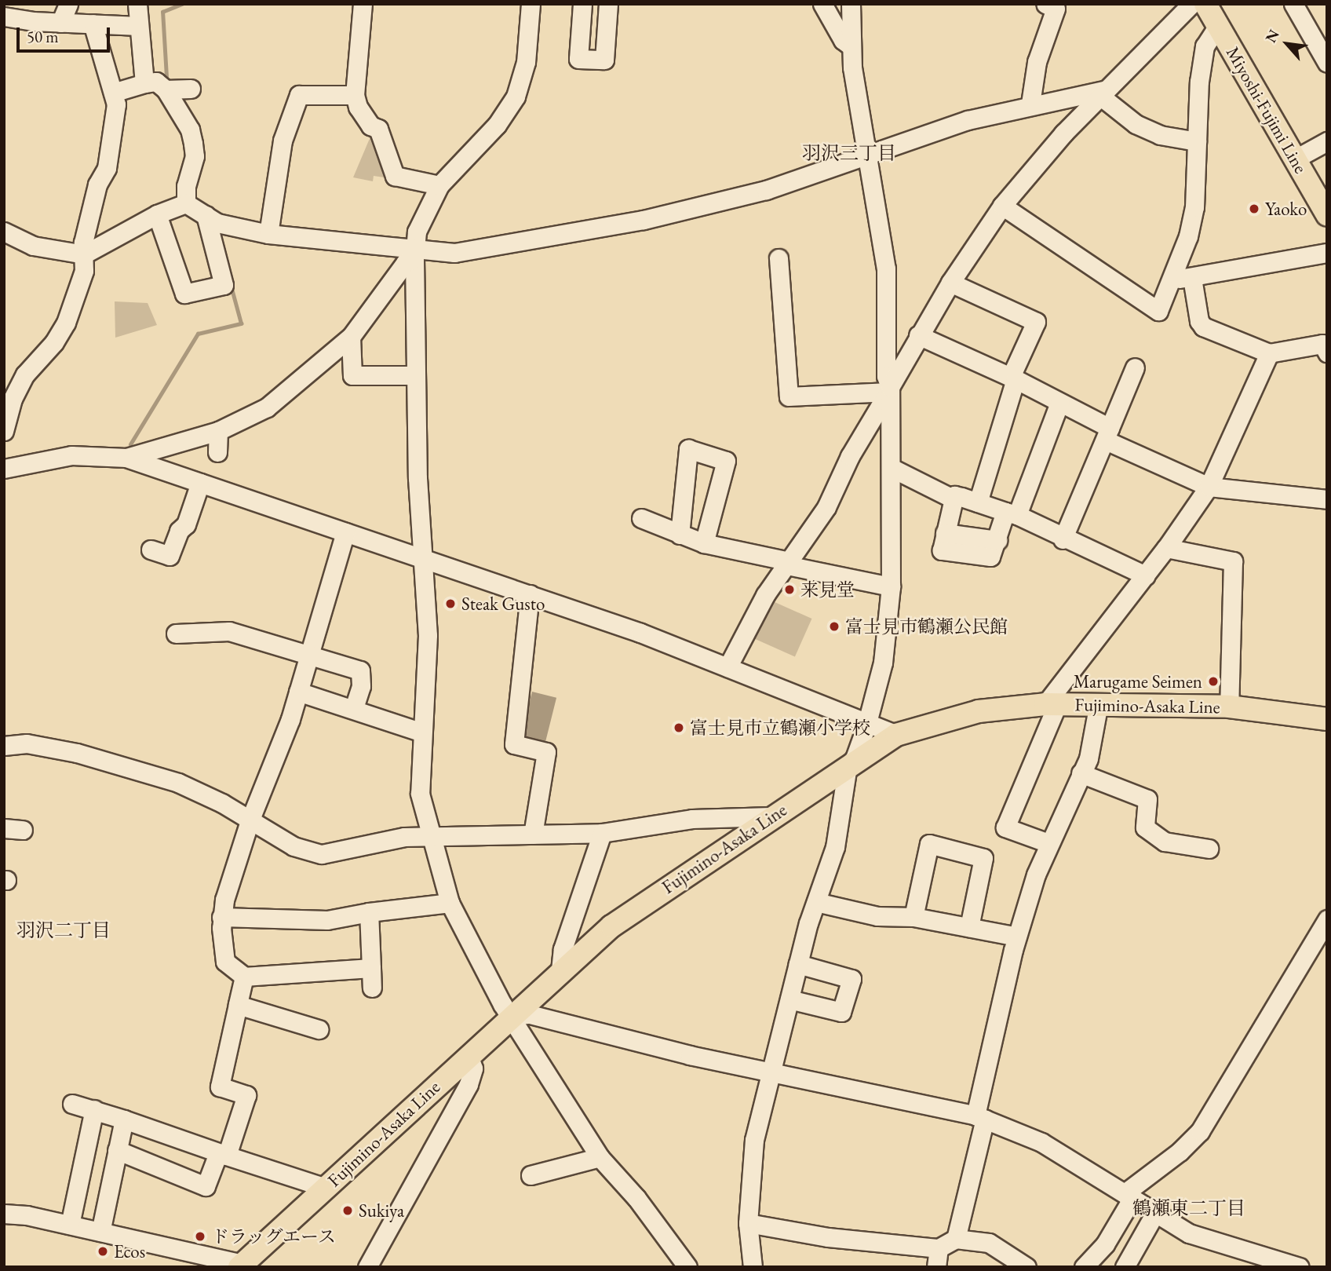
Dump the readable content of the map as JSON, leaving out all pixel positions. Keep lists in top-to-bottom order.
{
  "streets": {
    "main road": ["Miyoshi-Fujimi Line", "Fujimino-Asaka Line"]
  },
  "districts": ["羽沢三丁目", "羽沢二丁目", "鶴瀬東二丁目"],
  "places": [
    "Yaoko",
    "来見堂",
    "Steak Gusto",
    "富士見市鶴瀬公民館",
    "Marugame Seimen",
    "富士見市立鶴瀬小学校",
    "Sukiya",
    "ドラッグエース",
    "Ecos"
  ],
  "scale_bar": "50 m",
  "north": "top left"
}
